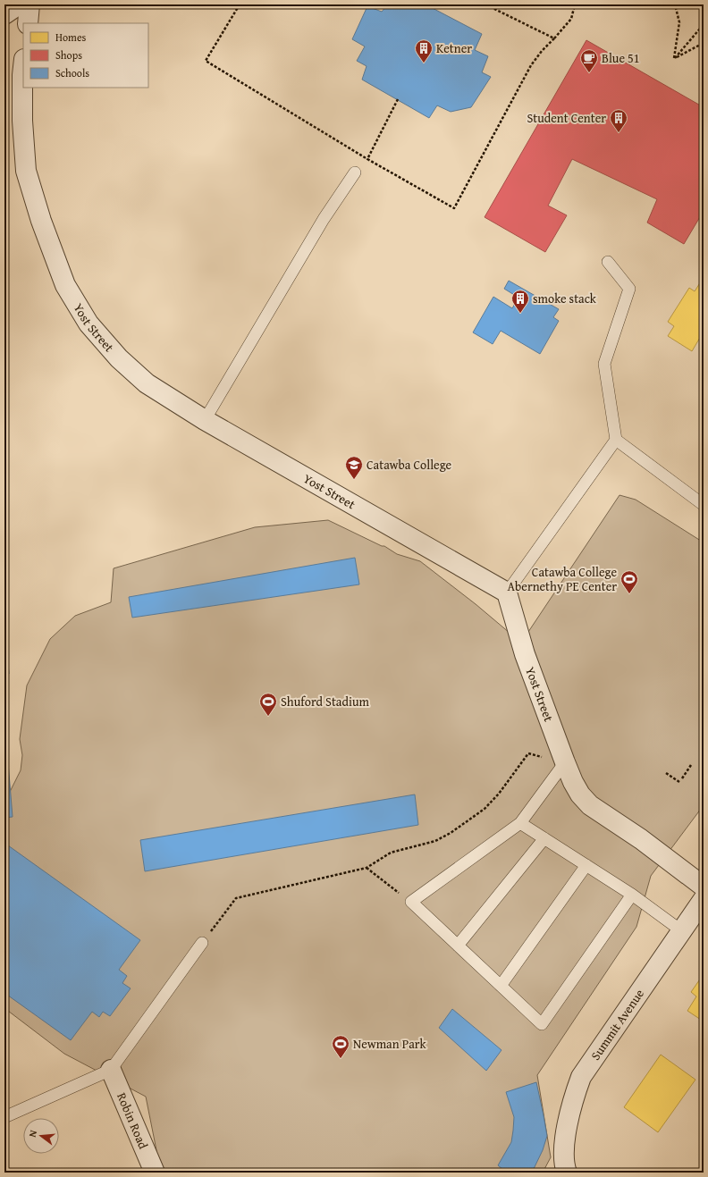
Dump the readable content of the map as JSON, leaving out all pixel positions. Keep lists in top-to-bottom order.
{
  "streets": {
    "street": ["Yost Street", "Summit Avenue", "Robin Road"]
  },
  "places": {
    "building": ["Ketner", "Student Center", "smoke stack"],
    "cafe": ["Blue 51"],
    "school or university": ["Catawba College"],
    "sports": ["Catawba College Abernethy PE Center", "Shuford Stadium", "Newman Park"]
  },
  "legend": ["Homes", "Shops", "Schools"],
  "north": "left"
}
